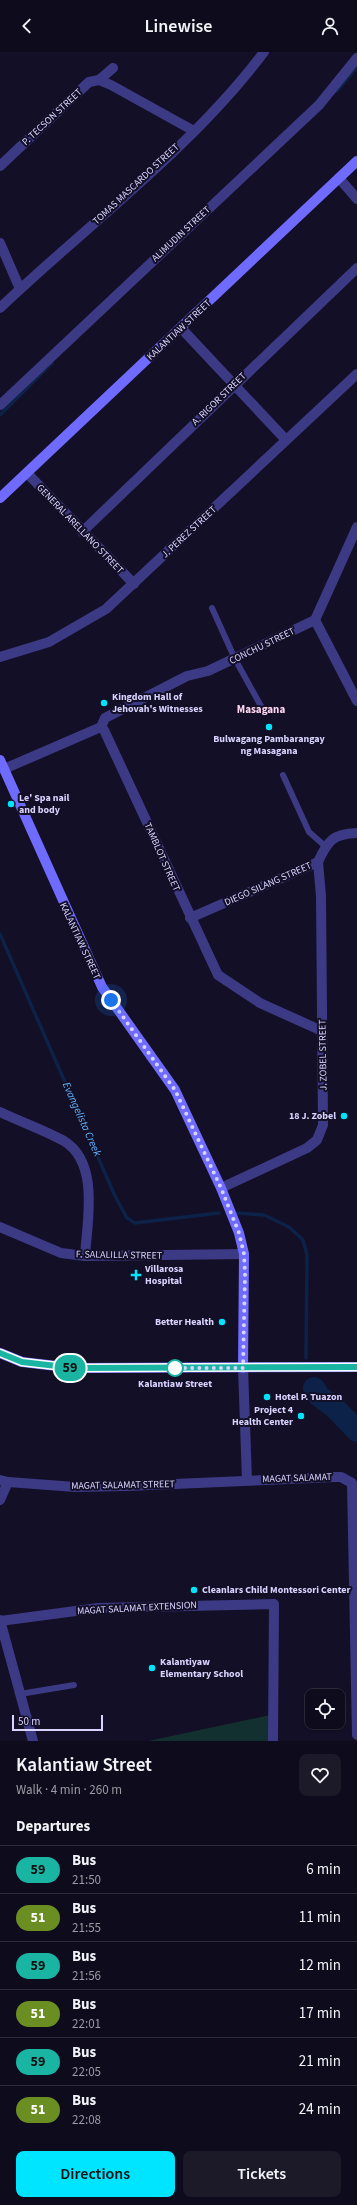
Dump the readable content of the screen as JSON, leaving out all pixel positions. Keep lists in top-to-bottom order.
{
  "streets": {
    "street": [
      "P. TECSON STREET",
      "TOMAS MASCARDO STREET",
      "ALIMUDIN STREET",
      "KALANTIAW STREET",
      "A. RIGOR STREET",
      "GENERAL ARELLANO STREET",
      "J. PEREZ STREET",
      "CONCHU STREET",
      "TAMBLOT STREET",
      "DIEGO SILANG STREET",
      "J. ZOBEL STREET",
      "F. SALALILLA STREET",
      "MAGAT SALAMAT",
      "MAGAT SALAMAT STREET",
      "MAGAT SALAMAT EXTENSION"
    ]
  },
  "crossings": [
    ["KALANTIAW STREET", "GENERAL ARELLANO STREET"],
    ["KALANTIAW STREET", "J. ZOBEL STREET"],
    ["KALANTIAW STREET", "F. SALALILLA STREET"],
    ["KALANTIAW STREET", "MAGAT SALAMAT"],
    ["KALANTIAW STREET", "MAGAT SALAMAT STREET"],
    ["A. RIGOR STREET", "GENERAL ARELLANO STREET"],
    ["GENERAL ARELLANO STREET", "J. PEREZ STREET"],
    ["CONCHU STREET", "TAMBLOT STREET"],
    ["TAMBLOT STREET", "DIEGO SILANG STREET"],
    ["TAMBLOT STREET", "J. ZOBEL STREET"],
    ["DIEGO SILANG STREET", "J. ZOBEL STREET"],
    ["MAGAT SALAMAT", "MAGAT SALAMAT STREET"]
  ],
  "districts": ["Masagana"],
  "water": ["Evangelista Creek"],
  "places": {
    "other": [
      "Kingdom Hall of Jehovah's Witnesses",
      "Bulwagang Pambarangay ng Masagana",
      "Le' Spa nail and body",
      "18 J. Zobel",
      "Better Health",
      "Kalantiaw Street",
      "Hotel P. Tuazon",
      "Project 4 Health Center",
      "Cleanlars Child Montessori Center",
      "Kalantiyaw Elementary School"
    ],
    "health": ["Villarosa Hospital"]
  },
  "lines": ["bus line 59"],
  "scale_bar": "50 m",
  "page": {
    "header": "Linewise",
    "on_map": "59",
    "scale": "50 m",
    "heading": [
      ["Kalantiaw Street", "Walk · 4 min · 260 m"],
      "Departures"
    ],
    "list": [
      {
        "mark": "59",
        "name": "Bus",
        "note": "21:50",
        "value": "6 min"
      },
      {
        "mark": "51",
        "name": "Bus",
        "note": "21:55",
        "value": "11 min"
      },
      {
        "mark": "59",
        "name": "Bus",
        "note": "21:56",
        "value": "12 min"
      },
      {
        "mark": "51",
        "name": "Bus",
        "note": "22:01",
        "value": "17 min"
      },
      {
        "mark": "59",
        "name": "Bus",
        "note": "22:05",
        "value": "21 min"
      },
      {
        "mark": "51",
        "name": "Bus",
        "note": "22:08",
        "value": "24 min"
      }
    ],
    "buttons": ["Directions", "Tickets"]
  }
}
